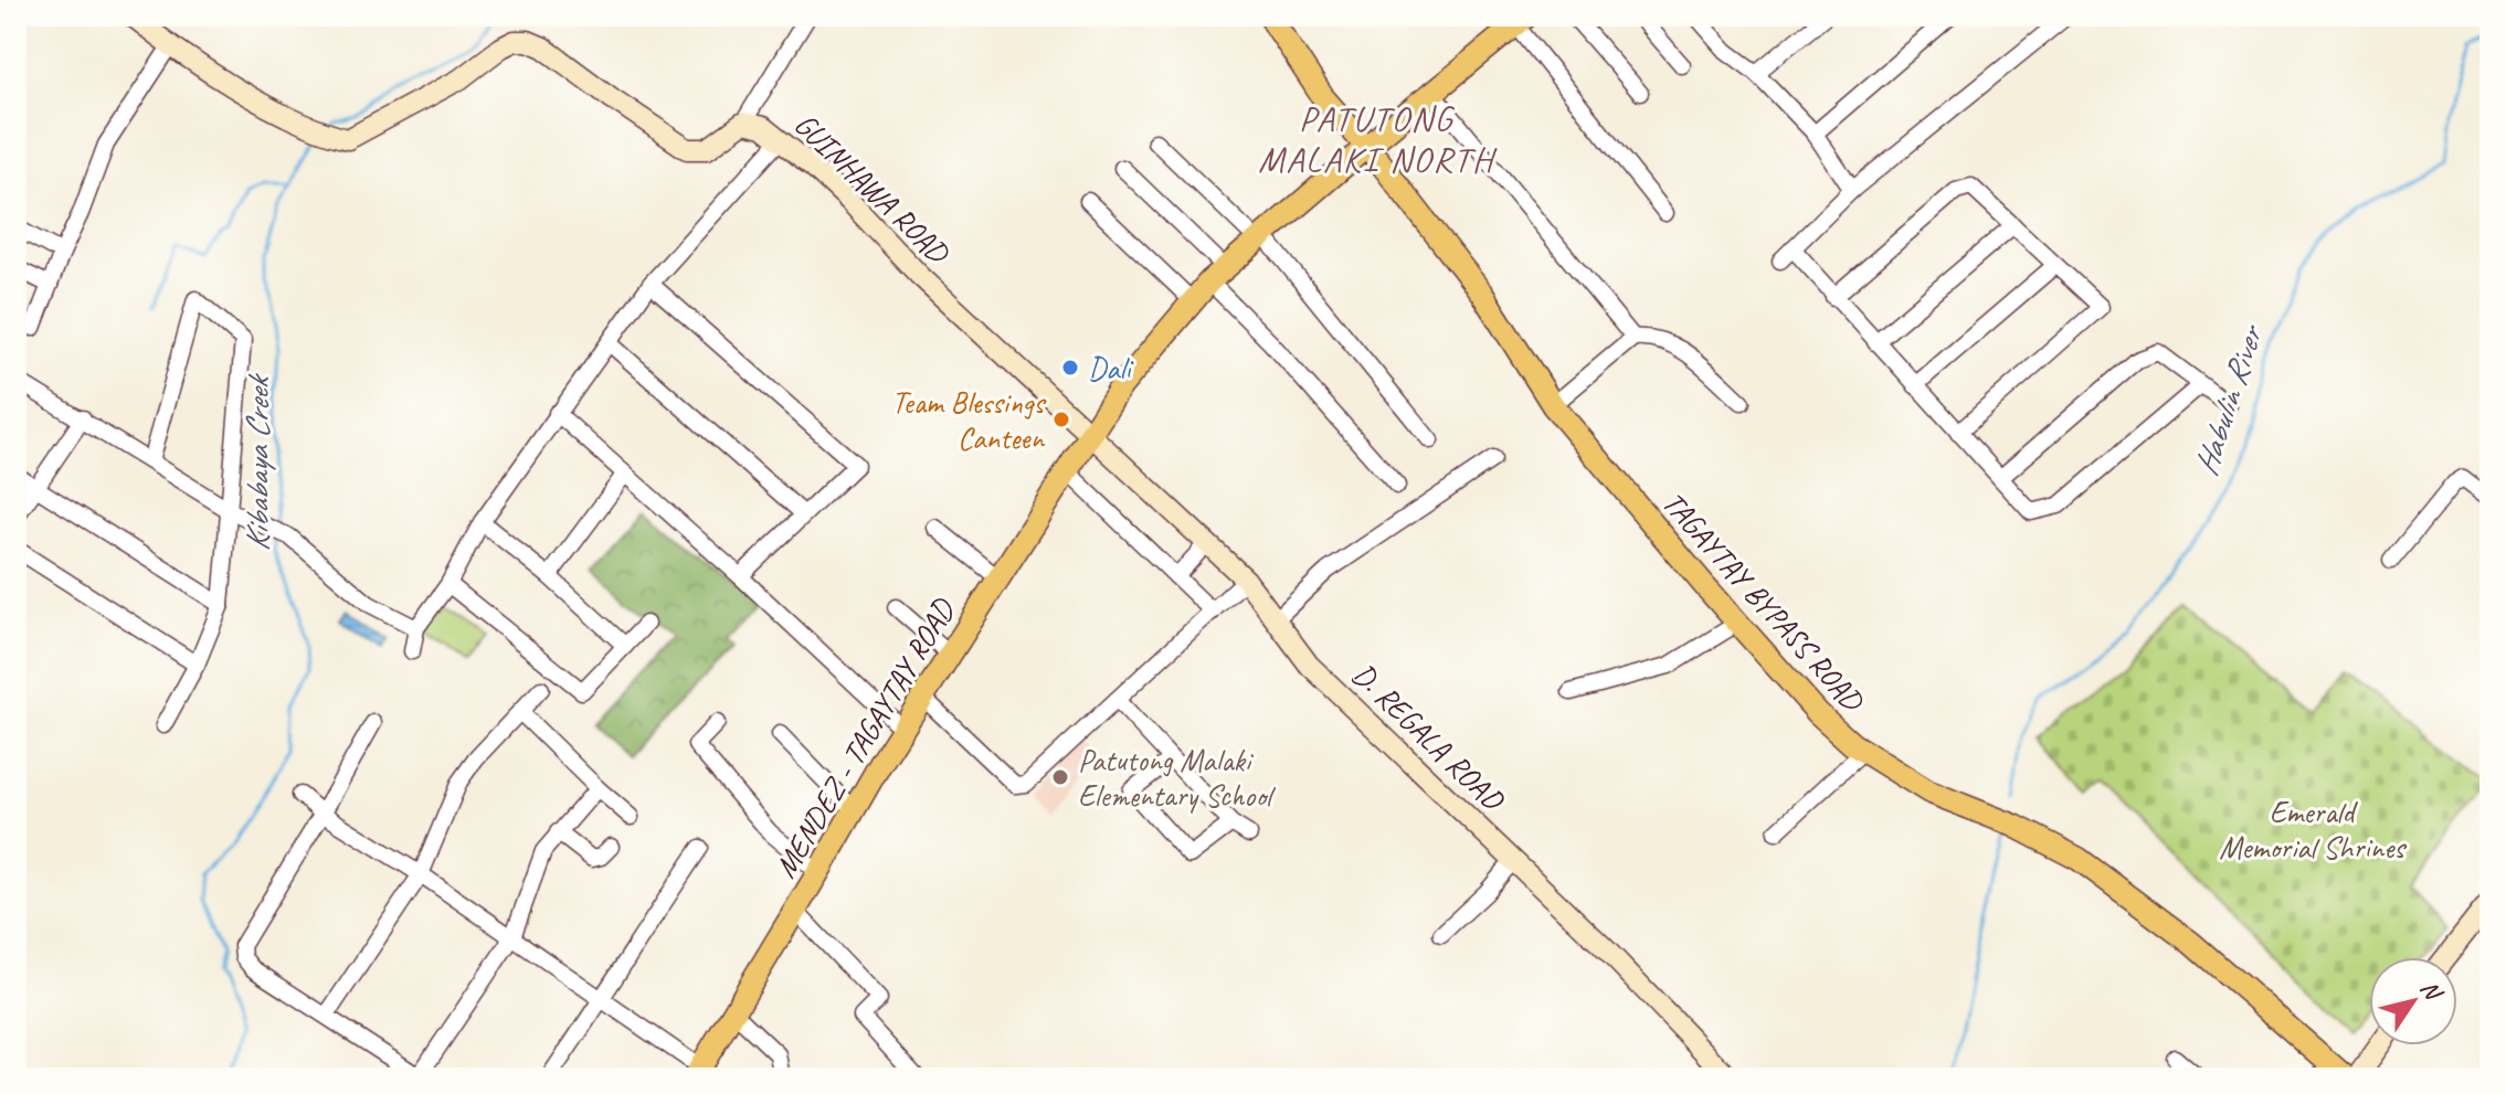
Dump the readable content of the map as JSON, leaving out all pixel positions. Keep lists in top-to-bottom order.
{
  "streets": {
    "main road": ["TAGAYTAY BYPASS ROAD", "MENDEZ - TAGAYTAY ROAD"],
    "street": ["GUINHAWA ROAD", "D. REGALA ROAD"]
  },
  "crossings": [
    ["GUINHAWA ROAD", "D. REGALA ROAD"],
    ["GUINHAWA ROAD", "MENDEZ - TAGAYTAY ROAD"],
    ["TAGAYTAY BYPASS ROAD", "MENDEZ - TAGAYTAY ROAD"],
    ["D. REGALA ROAD", "MENDEZ - TAGAYTAY ROAD"]
  ],
  "districts": ["PATUTONG MALAKI NORTH"],
  "water": ["Habulin River", "Kibabaya Creek"],
  "parks": ["Emerald Memorial Shrines"],
  "places": ["Dali", "Team Blessings Canteen", "Patutong Malaki Elementary School"],
  "north": "top right"
}
